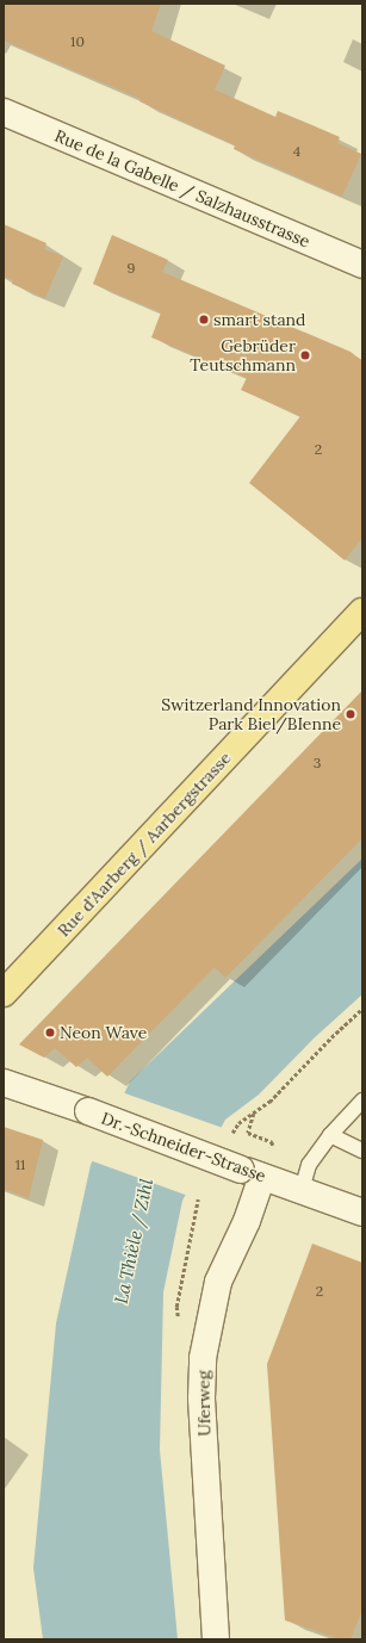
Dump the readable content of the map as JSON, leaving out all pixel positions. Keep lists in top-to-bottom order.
{
  "streets": {
    "main road": ["Rue d'Aarberg / Aarbergstrasse"],
    "street": ["Rue de la Gabelle / Salzhausstrasse", "Dr.-Schneider-Strasse", "Uferweg"]
  },
  "crossings": [
    ["Dr.-Schneider-Strasse", "Uferweg"]
  ],
  "water": ["La Thièle / Zihl"],
  "places": [
    "smart stand",
    "Gebrüder Teutschmann",
    "Switzerland Innovation Park Biel/BIenne",
    "Neon Wave"
  ],
  "house_numbers": [
    "10",
    "4",
    "9",
    "2",
    "3",
    "11",
    "2"
  ]
}
